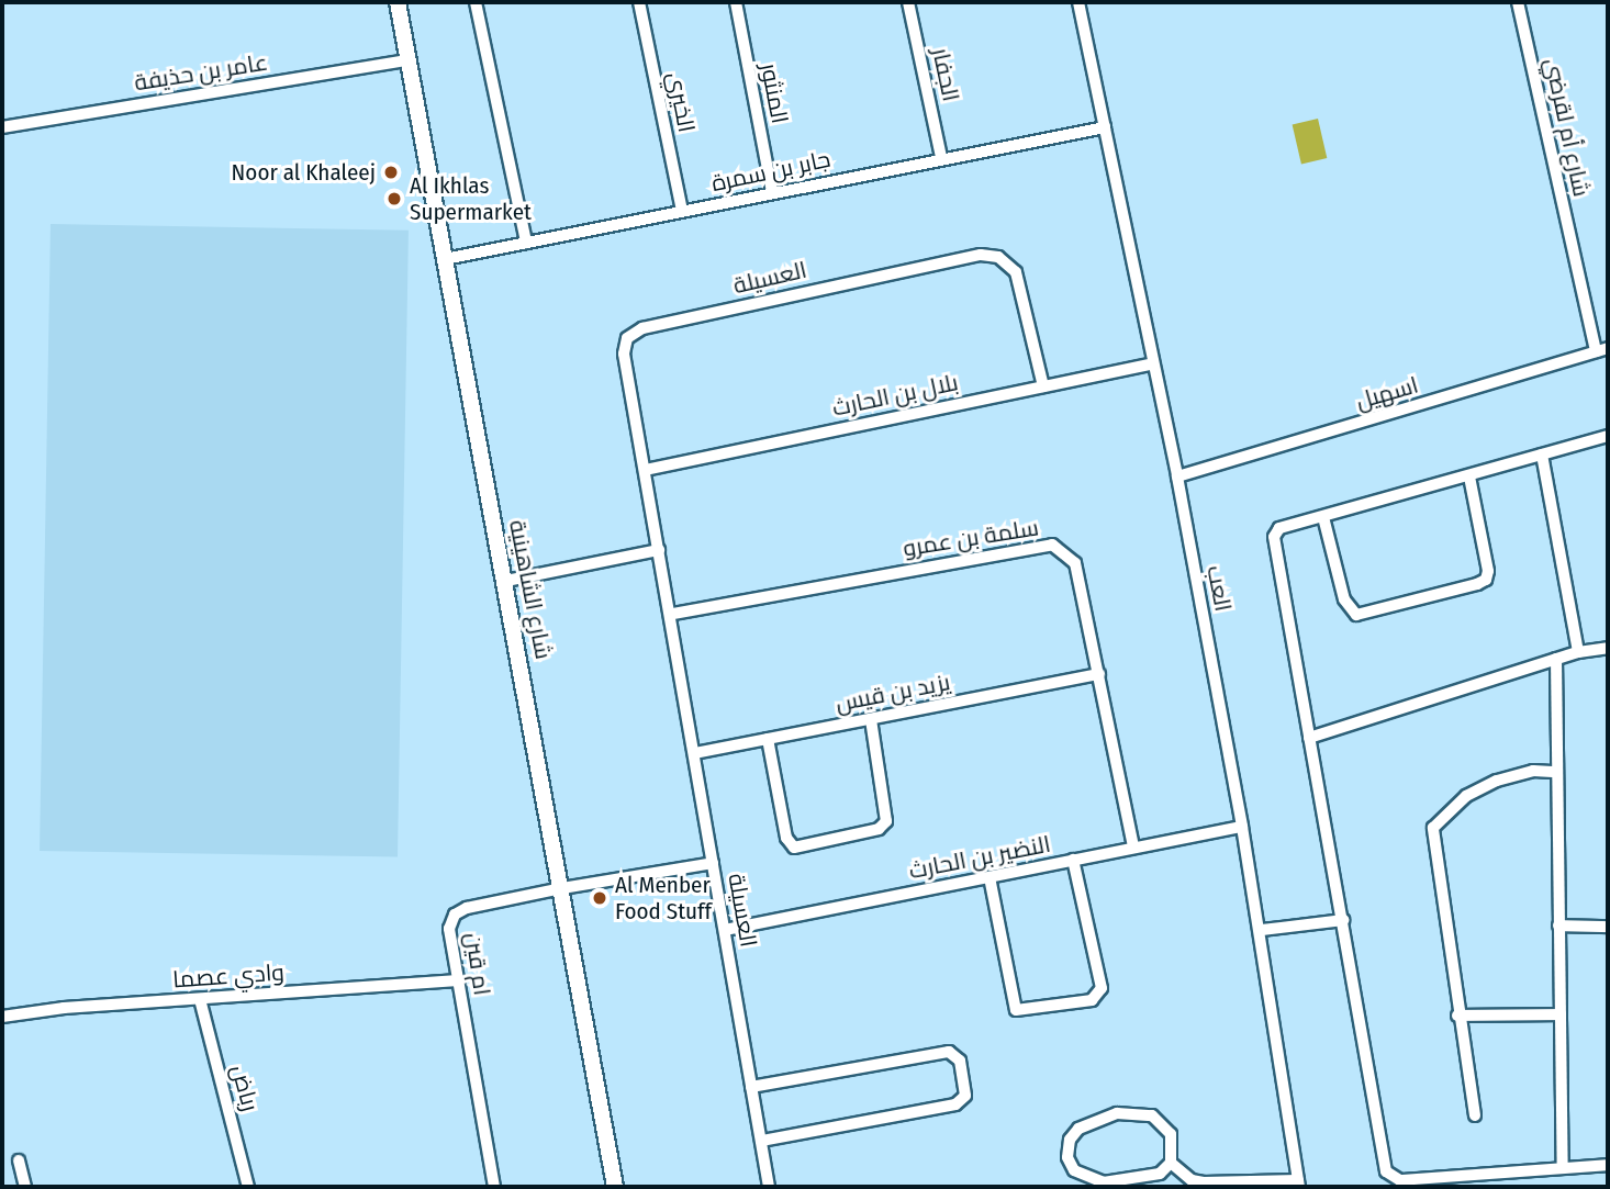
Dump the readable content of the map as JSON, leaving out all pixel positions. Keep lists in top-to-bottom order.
{
  "streets": {
    "street": [
      "عامر بن حذيفة",
      "الجفار",
      "المنثور",
      "الخيري",
      "شارع أم لقرضي",
      "جابر بن سمرة",
      "العسيلة",
      "اسهيل",
      "بلال بن الحارث",
      "سلمة بن عمرو",
      "العب",
      "شارع الشاهينية",
      "يزيد بن قيس",
      "النضير بن الحارث",
      "ام قين",
      "وادي عصما",
      "رباض"
    ]
  },
  "crossings": [
    ["عامر بن حذيفة", "شارع الشاهينية"],
    ["الجفار", "جابر بن سمرة"],
    ["المنثور", "جابر بن سمرة"],
    ["الخيري", "جابر بن سمرة"],
    ["شارع أم لقرضي", "اسهيل"],
    ["جابر بن سمرة", "العب"],
    ["جابر بن سمرة", "شارع الشاهينية"],
    ["العسيلة", "بلال بن الحارث"],
    ["العسيلة", "سلمة بن عمرو"],
    ["العسيلة", "يزيد بن قيس"],
    ["العسيلة", "النضير بن الحارث"],
    ["العسيلة", "ام قين"],
    ["اسهيل", "العب"],
    ["بلال بن الحارث", "العب"],
    ["سلمة بن عمرو", "يزيد بن قيس"],
    ["سلمة بن عمرو", "النضير بن الحارث"],
    ["العب", "النضير بن الحارث"],
    ["شارع الشاهينية", "ام قين"],
    ["ام قين", "وادي عصما"],
    ["وادي عصما", "رباض"]
  ],
  "places": ["Noor al Khaleej", "Al Ikhlas Supermarket", "Al Menber Food Stuff"]
}
